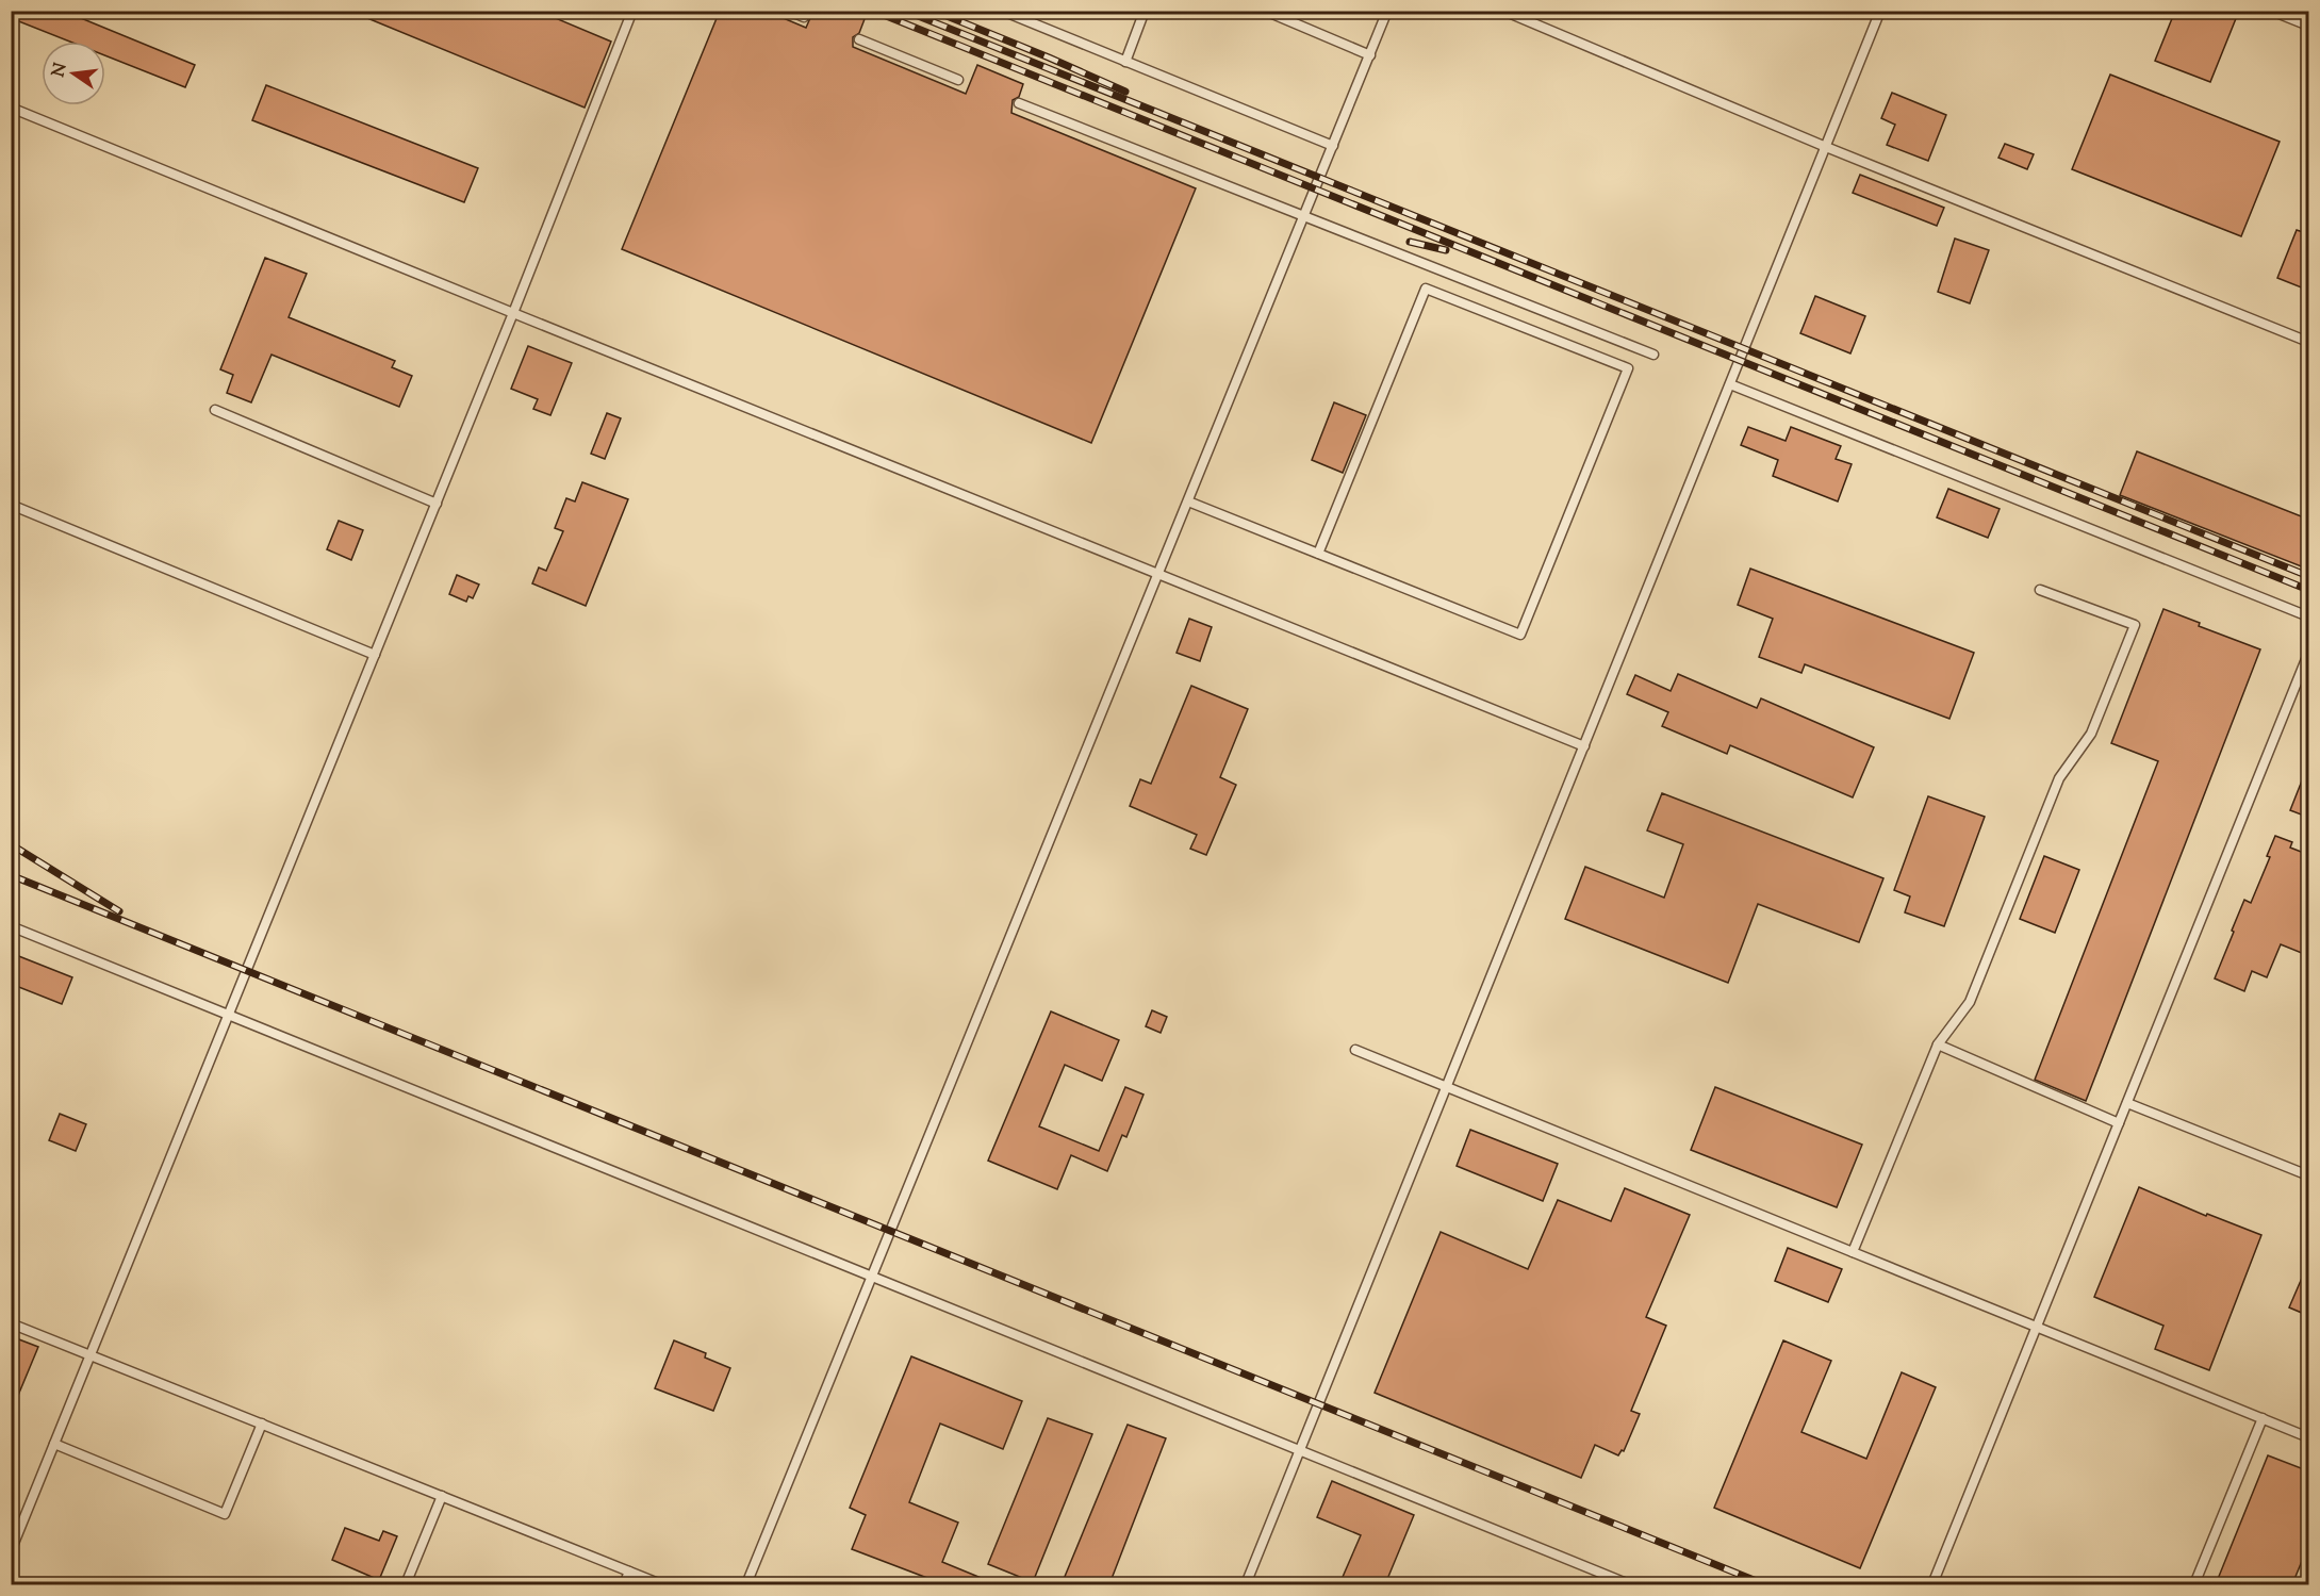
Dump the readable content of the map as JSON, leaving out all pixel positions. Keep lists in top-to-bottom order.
{
  "north": "left"
}
